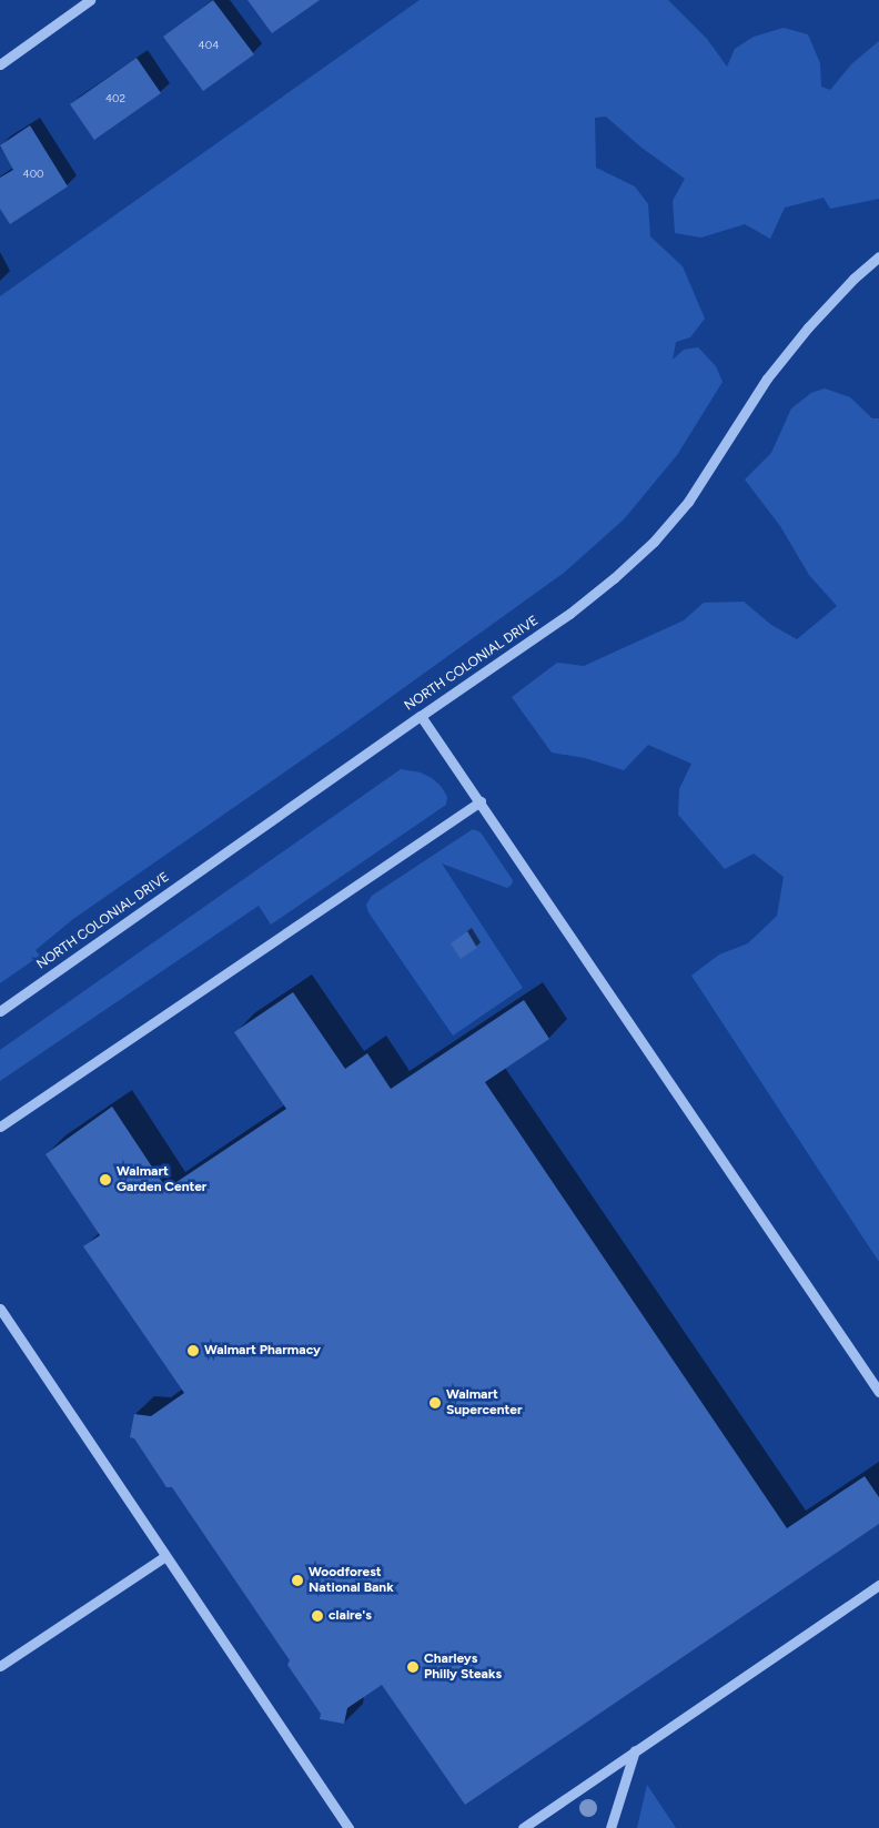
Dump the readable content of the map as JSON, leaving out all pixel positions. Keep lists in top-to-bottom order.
{
  "streets": {
    "street": ["NORTH COLONIAL DRIVE"]
  },
  "places": [
    "Walmart Garden Center",
    "Walmart Pharmacy",
    "Walmart Supercenter",
    "Woodforest National Bank",
    "claire's",
    "Charleys Philly Steaks"
  ],
  "house_numbers": ["404", "402", "400"]
}
